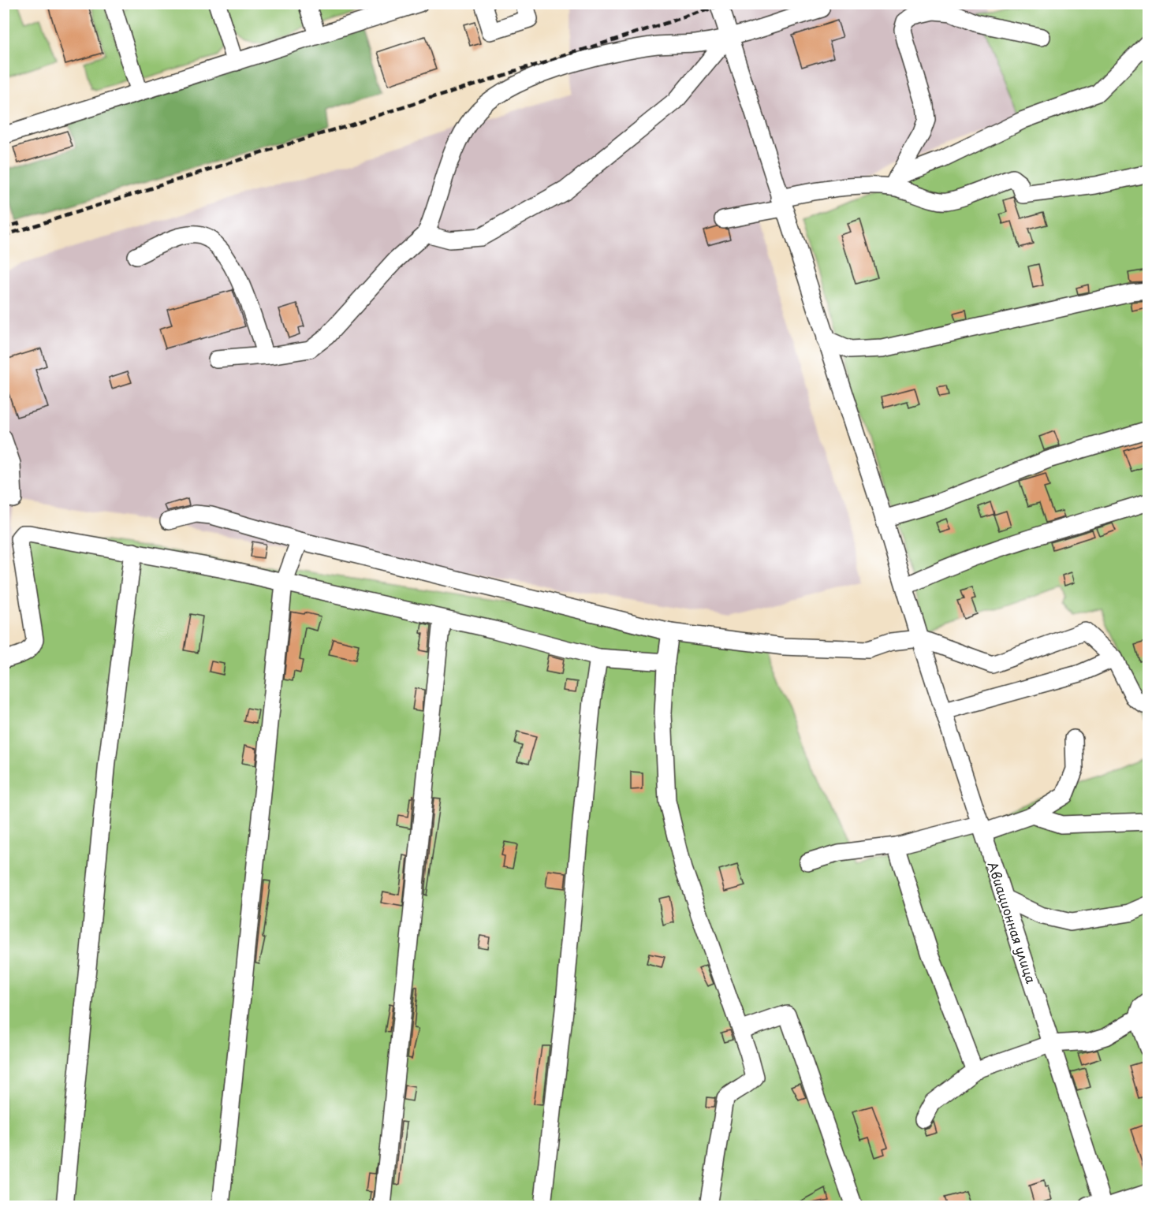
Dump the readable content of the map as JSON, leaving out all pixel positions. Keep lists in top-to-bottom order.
{
  "streets": {
    "street": ["Авиационная улица"]
  }
}
